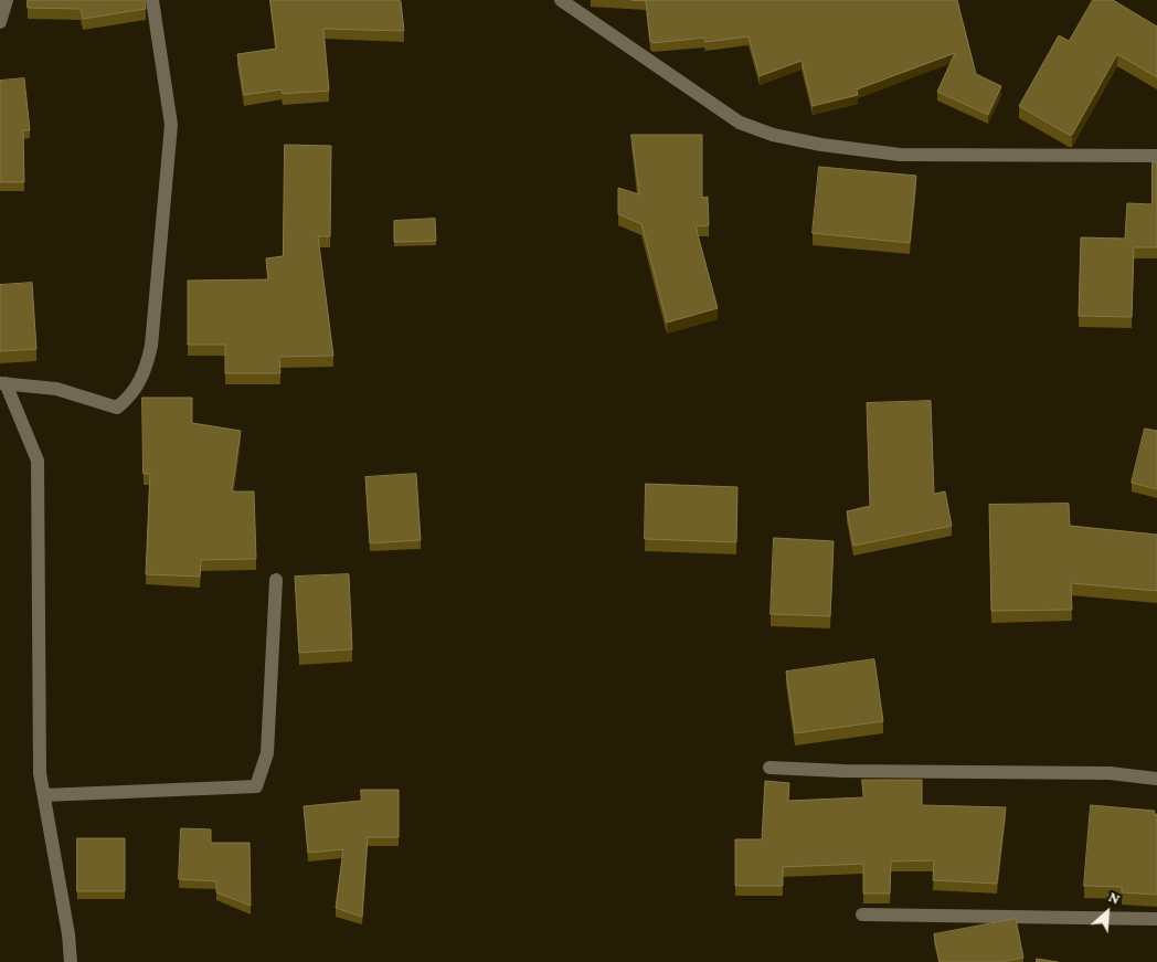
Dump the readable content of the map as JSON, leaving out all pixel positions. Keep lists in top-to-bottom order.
{
  "north": "top right"
}
